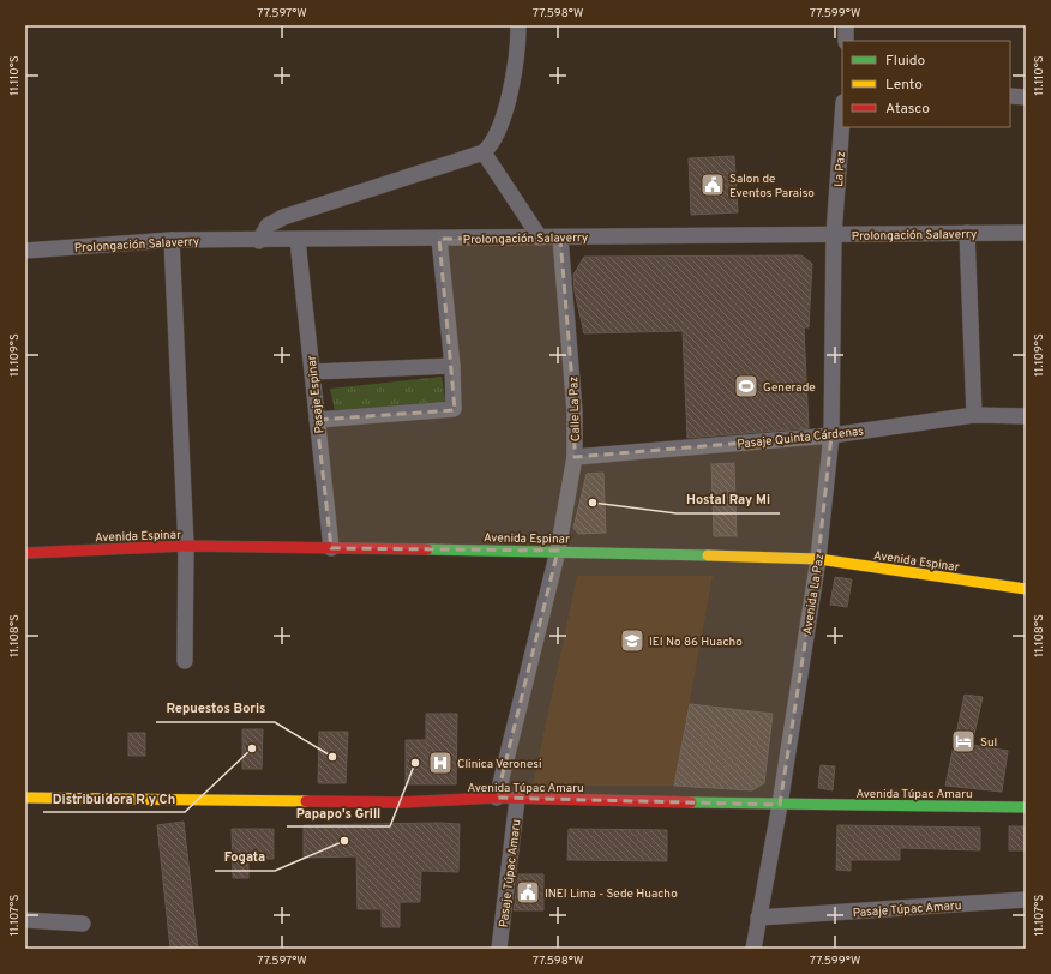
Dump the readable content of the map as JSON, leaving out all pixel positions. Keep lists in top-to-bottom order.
{
  "streets": {
    "street": [
      "La Paz",
      "Prolongación Salaverry",
      "Pasaje Espinar",
      "Calle La Paz",
      "Pasaje Quinta Cárdenas",
      "Avenida Espinar",
      "Avenida La Paz",
      "Avenida Túpac Amaru",
      "Pasaje Túpac Amaru"
    ]
  },
  "crossings": [
    ["La Paz", "Prolongación Salaverry"],
    ["La Paz", "Avenida La Paz"],
    ["Prolongación Salaverry", "Pasaje Espinar"],
    ["Prolongación Salaverry", "Calle La Paz"],
    ["Prolongación Salaverry", "Avenida La Paz"],
    ["Pasaje Espinar", "Avenida Espinar"],
    ["Calle La Paz", "Pasaje Quinta Cárdenas"],
    ["Calle La Paz", "Avenida Espinar"],
    ["Calle La Paz", "Avenida Túpac Amaru"],
    ["Pasaje Quinta Cárdenas", "Avenida La Paz"],
    ["Avenida Espinar", "Avenida La Paz"],
    ["Avenida La Paz", "Avenida Túpac Amaru"],
    ["Avenida La Paz", "Pasaje Túpac Amaru"],
    ["Avenida Túpac Amaru", "Pasaje Túpac Amaru"]
  ],
  "places": {
    "public building": ["Salon de Eventos Paraiso", "INEI Lima - Sede Huacho"],
    "sports": ["Generade"],
    "other": [
      "Hostal Ray Mi",
      "Distribuidora R y Ch",
      "Repuestos Boris",
      "Papapo's Grill",
      "Fogata"
    ],
    "school or university": ["IEI No 86 Huacho"],
    "hotel": ["Sul"],
    "hospital": ["Clinica Veronesi"]
  },
  "legend": ["Fluido", "Lento", "Atasco"],
  "coordinates": [
    "77.597°W",
    "77.598°W",
    "77.599°W",
    "11.110°S",
    "11.109°S",
    "11.108°S",
    "11.107°S"
  ]
}
